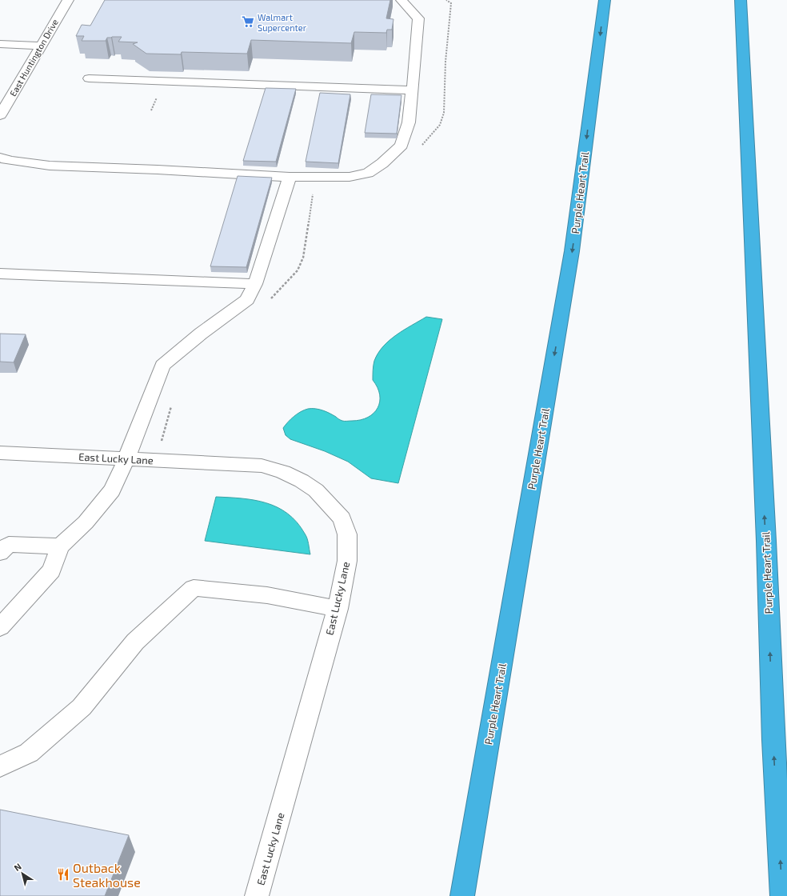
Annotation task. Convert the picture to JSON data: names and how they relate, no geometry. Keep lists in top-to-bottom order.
{
  "streets": {
    "highway": ["Purple Heart Trail"],
    "street": ["East Huntington Drive", "East Lucky Lane"]
  },
  "places": {
    "supermarket": ["Walmart Supercenter"],
    "restaurant": ["Outback Steakhouse"]
  },
  "north": "top left"
}
